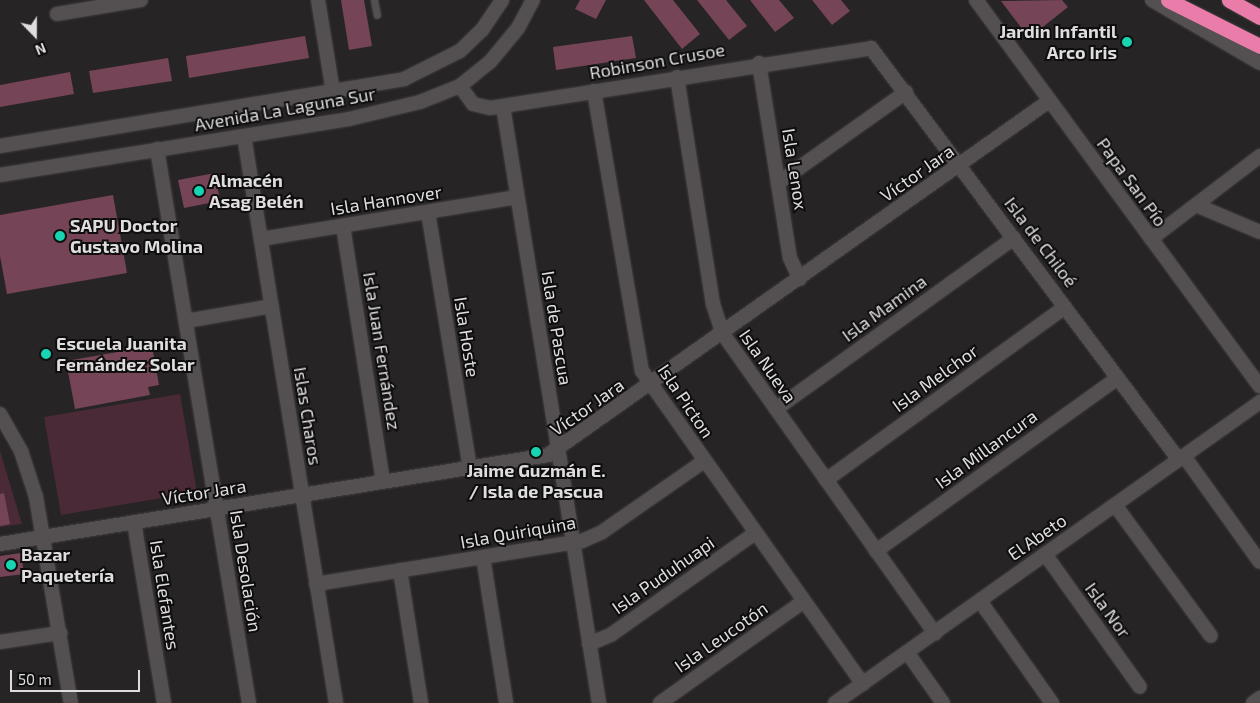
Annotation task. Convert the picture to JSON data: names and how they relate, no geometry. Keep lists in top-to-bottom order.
{
  "streets": {
    "street": [
      "Robinson Crusoe",
      "Avenida La Laguna Sur",
      "Isla Lenox",
      "Víctor Jara",
      "Papa San Pío",
      "Isla Hannover",
      "Isla de Chiloé",
      "Isla Mamina",
      "Isla de Pascua",
      "Isla Hoste",
      "Isla Juan Fernández",
      "Isla Nueva",
      "Isla Melchor",
      "Isla Picton",
      "Islas Charos",
      "Isla Millancura",
      "Isla Quiriquina",
      "El Abeto",
      "Isla Desolación",
      "Isla Puduhuapi",
      "Isla Elefantes",
      "Isla Nor",
      "Isla Leucotón"
    ]
  },
  "crossings": [
    ["Robinson Crusoe", "Avenida La Laguna Sur"],
    ["Robinson Crusoe", "Isla Lenox"],
    ["Robinson Crusoe", "Isla de Chiloé"],
    ["Robinson Crusoe", "Isla de Pascua"],
    ["Robinson Crusoe", "Isla Nueva"],
    ["Robinson Crusoe", "Isla Picton"],
    ["Avenida La Laguna Sur", "Islas Charos"],
    ["Avenida La Laguna Sur", "Isla Desolación"],
    ["Isla Lenox", "Víctor Jara"],
    ["Víctor Jara", "Papa San Pío"],
    ["Víctor Jara", "Isla de Chiloé"],
    ["Víctor Jara", "Isla de Pascua"],
    ["Víctor Jara", "Isla Hoste"],
    ["Víctor Jara", "Isla Juan Fernández"],
    ["Víctor Jara", "Isla Nueva"],
    ["Víctor Jara", "Isla Picton"],
    ["Víctor Jara", "Islas Charos"],
    ["Víctor Jara", "Isla Desolación"],
    ["Víctor Jara", "Isla Elefantes"],
    ["Isla Hannover", "Isla de Pascua"],
    ["Isla Hannover", "Isla Hoste"],
    ["Isla Hannover", "Isla Juan Fernández"],
    ["Isla Hannover", "Islas Charos"],
    ["Isla de Chiloé", "Isla Mamina"],
    ["Isla de Chiloé", "Isla Melchor"],
    ["Isla de Chiloé", "Isla Millancura"],
    ["Isla de Chiloé", "El Abeto"],
    ["Isla Mamina", "Isla Nueva"],
    ["Isla de Pascua", "Isla Quiriquina"],
    ["Isla de Pascua", "Isla Puduhuapi"],
    ["Isla Nueva", "Isla Melchor"],
    ["Isla Nueva", "Isla Millancura"],
    ["Isla Nueva", "El Abeto"],
    ["Isla Picton", "Isla Quiriquina"],
    ["Isla Picton", "El Abeto"],
    ["Isla Picton", "Isla Puduhuapi"],
    ["Isla Picton", "Isla Leucotón"],
    ["Islas Charos", "Isla Quiriquina"],
    ["El Abeto", "Isla Nor"]
  ],
  "places": [
    "Jardin Infantil Arco Iris",
    "Almacén Asag Belén",
    "SAPU Doctor Gustavo Molina",
    "Escuela Juanita Fernández Solar",
    "Jaime Guzmán E. / Isla de Pascua",
    "Bazar Paquetería"
  ],
  "scale_bar": "50 m",
  "north": "bottom"
}
